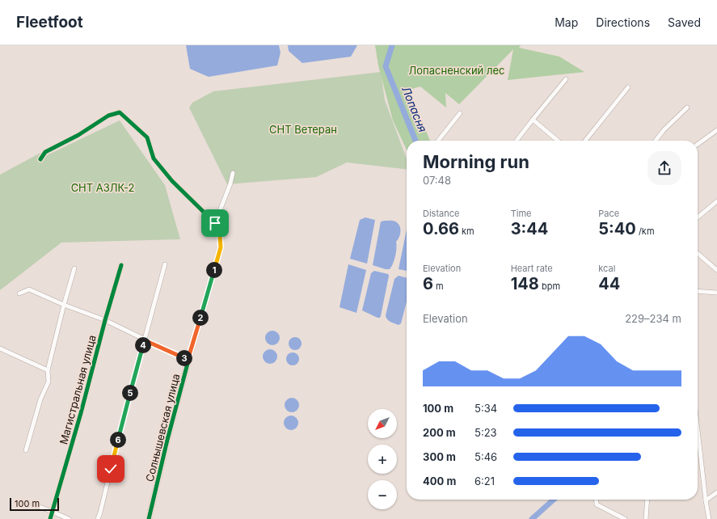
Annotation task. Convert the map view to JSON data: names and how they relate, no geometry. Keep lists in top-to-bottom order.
{
  "streets": {
    "street": ["Магистральная улица", "Солнышевская улица"]
  },
  "water": ["Лопасня"],
  "parks": ["Лопасненский лес", "СНТ Ветеран", "СНТ АЗЛК-2"],
  "scale_bar": "100 m",
  "north": "bottom left",
  "page": {
    "header": "Fleetfoot",
    "nav": ["Map", "Directions", "Saved"],
    "heading": ["Morning run", "07:48"],
    "stats": [
      ["Distance", "0.66 km"],
      ["Time", "3:44"],
      ["Pace", "5:40 /km"],
      ["Elevation", "6 m"],
      ["Heart rate", "148 bpm"],
      ["kcal", "44"]
    ],
    "pins": [
      "1",
      "2",
      "4",
      "3",
      "5",
      "6"
    ],
    "chart": ["Elevation", "229–234 m"],
    "list": [
      {
        "name": "100 m",
        "note": "5:34"
      },
      {
        "name": "200 m",
        "note": "5:23"
      },
      {
        "name": "300 m",
        "note": "5:46"
      },
      {
        "name": "400 m",
        "note": "6:21"
      }
    ],
    "map_buttons": ["+", "−"],
    "scale": "100 m"
  }
}
